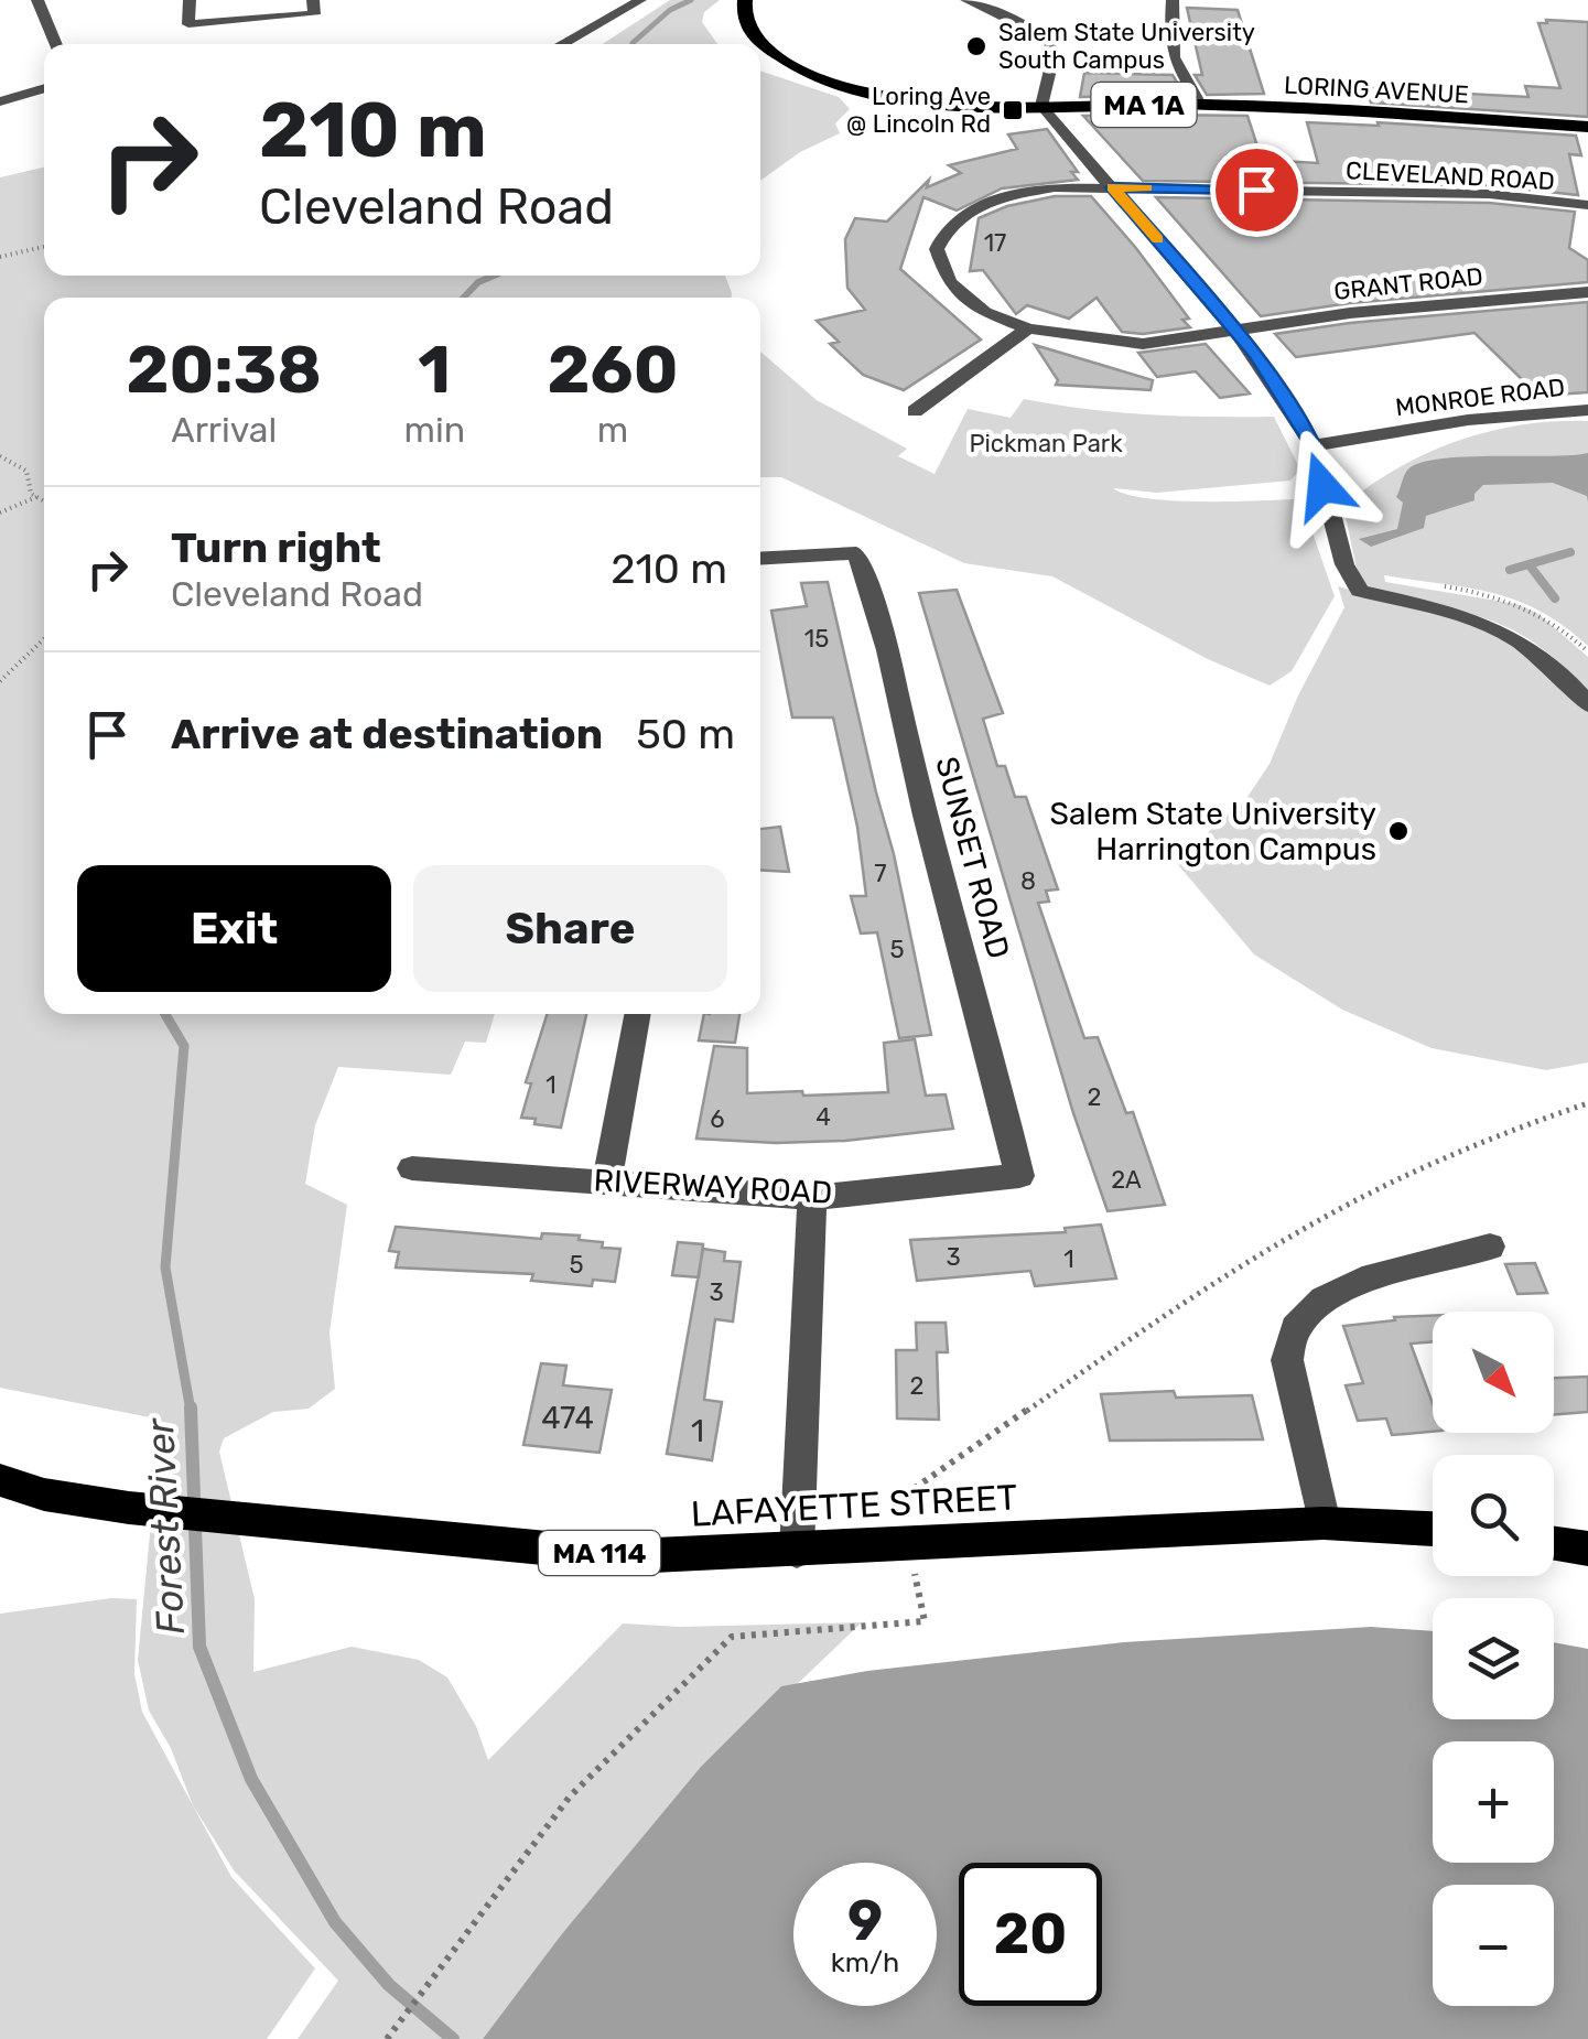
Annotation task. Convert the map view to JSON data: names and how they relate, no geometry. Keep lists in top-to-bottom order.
{
  "streets": {
    "highway": ["LORING AVENUE", "MA 1A"],
    "main road": ["LAFAYETTE STREET", "MA 114"],
    "street": [
      "CLEVELAND ROAD",
      "GRANT ROAD",
      "MONROE ROAD",
      "SUNSET ROAD",
      "RIVERWAY ROAD"
    ]
  },
  "crossings": [
    ["CLEVELAND ROAD", "GRANT ROAD"],
    ["SUNSET ROAD", "RIVERWAY ROAD"]
  ],
  "water": ["Forest River"],
  "parks": ["Pickman Park"],
  "places": {
    "other": ["Salem State University South Campus", "Salem State University Harrington Campus"],
    "transit": ["Loring Ave @ Lincoln Rd"]
  },
  "house_numbers": [
    "17",
    "15",
    "7",
    "8",
    "5",
    "1",
    "2",
    "4",
    "6",
    "2A",
    "3",
    "1",
    "5",
    "3",
    "2",
    "474",
    "1"
  ],
  "north": "bottom right",
  "page": {
    "turn": ["210 m", "Cleveland Road"],
    "eta": [
      "20:38",
      "Arrival",
      "1",
      "min",
      "260",
      "m"
    ],
    "list": [
      {
        "name": "Turn right",
        "note": "Cleveland Road",
        "value": "210 m"
      },
      {
        "name": "Arrive at destination",
        "value": "50 m"
      }
    ],
    "buttons": ["Exit", "Share"],
    "map_buttons": ["+", "−"],
    "speed": "9 km/h",
    "limit": "20"
  }
}
